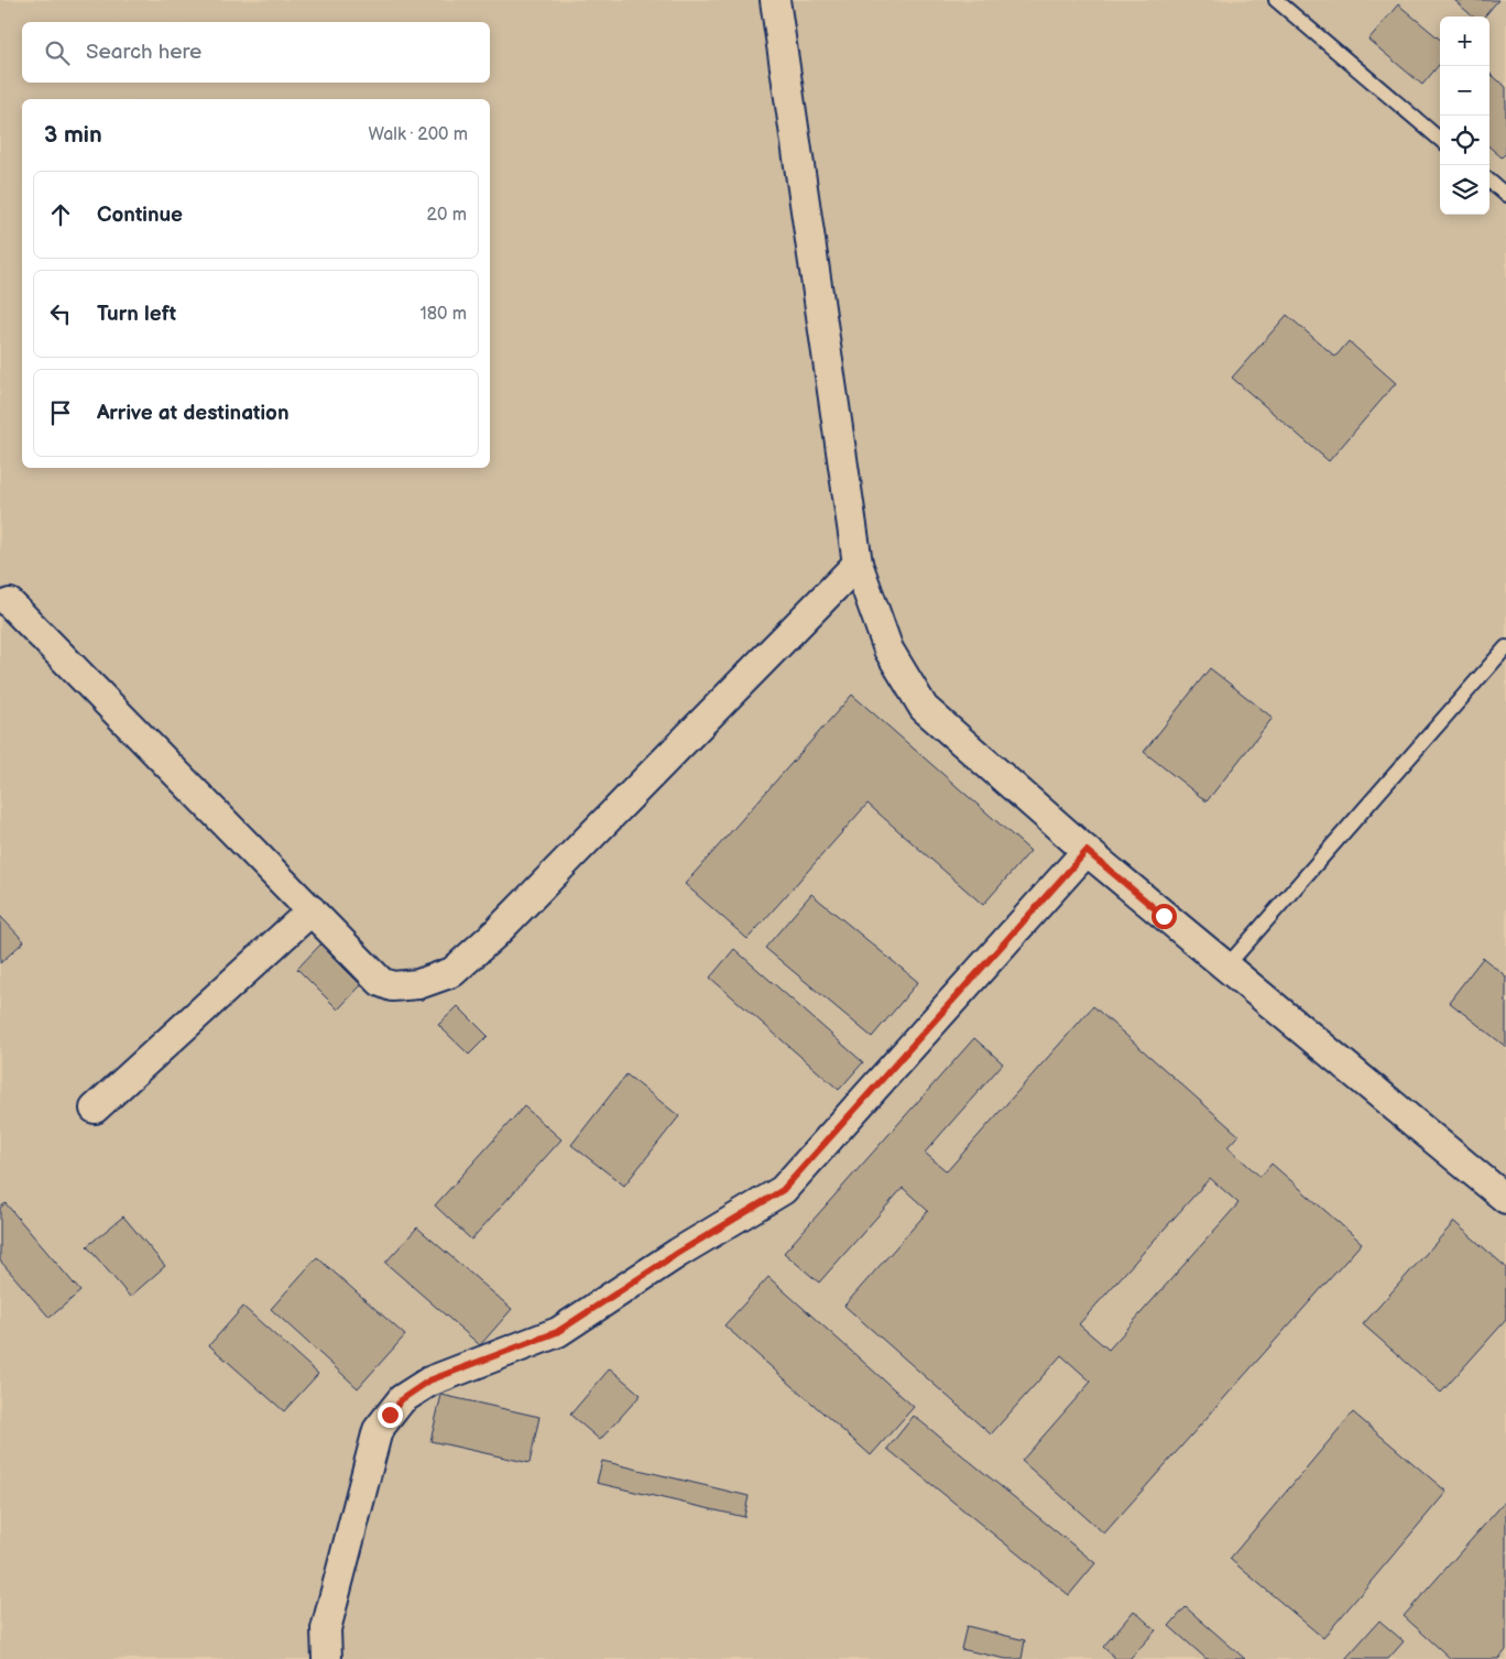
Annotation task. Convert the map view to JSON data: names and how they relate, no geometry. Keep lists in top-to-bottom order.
{
  "page": {
    "map_buttons": ["+", "−"],
    "search": "Search here",
    "heading": ["3 min", "Walk · 200 m"],
    "list": [
      ["Continue", "20 m"],
      ["Turn left", "180 m"],
      "Arrive at destination"
    ]
  }
}
